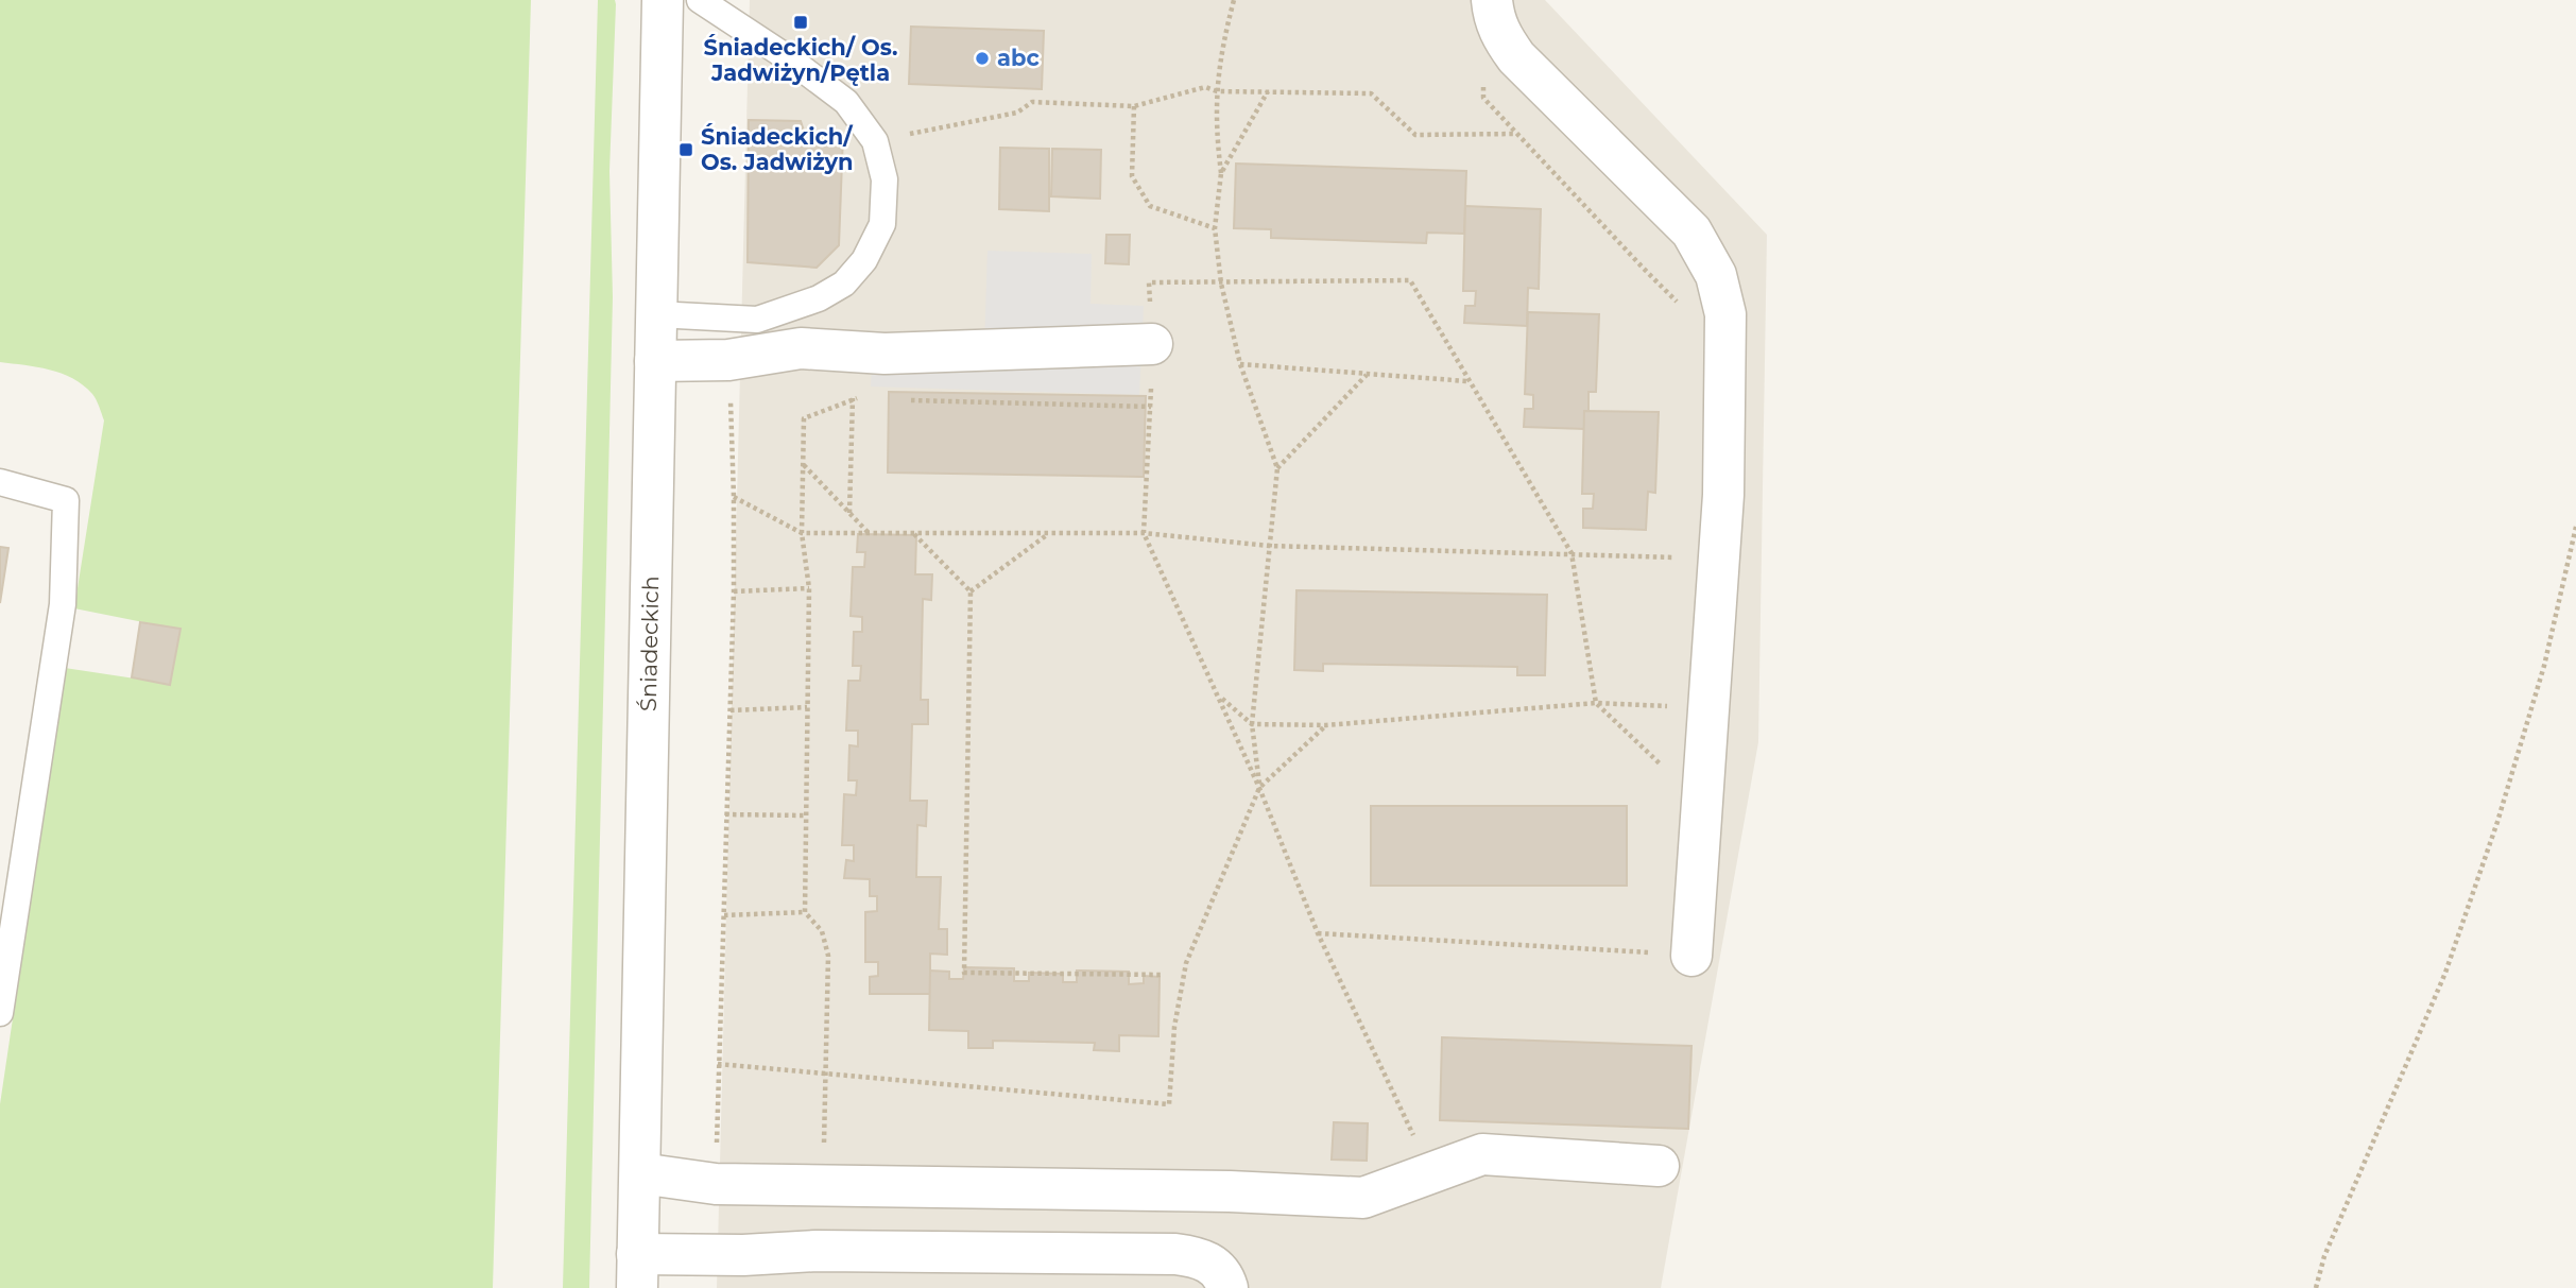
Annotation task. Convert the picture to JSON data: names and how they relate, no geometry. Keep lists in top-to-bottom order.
{
  "streets": {
    "street": ["Śniadeckich"]
  },
  "places": {
    "transit": ["Śniadeckich/ Os. Jadwiżyn/Pętla", "Śniadeckich/ Os. Jadwiżyn"],
    "other": ["abc"]
  }
}
